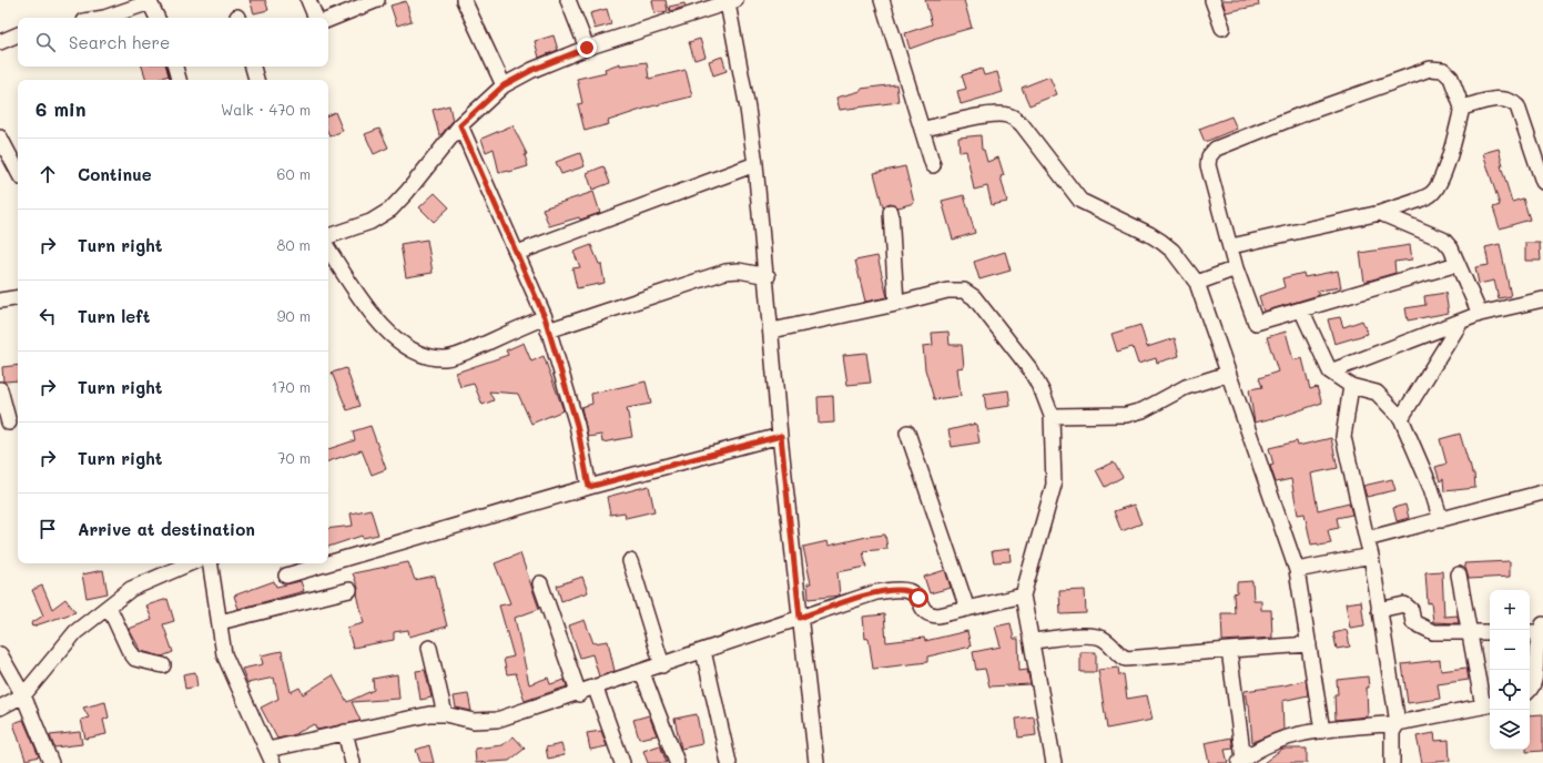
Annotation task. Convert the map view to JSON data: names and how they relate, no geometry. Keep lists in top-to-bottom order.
{
  "page": {
    "search": "Search here",
    "heading": ["6 min", "Walk · 470 m"],
    "list": [
      ["Continue", "60 m"],
      ["Turn right", "80 m"],
      ["Turn left", "90 m"],
      ["Turn right", "170 m"],
      ["Turn right", "70 m"],
      "Arrive at destination"
    ],
    "map_buttons": ["+", "−"]
  }
}
